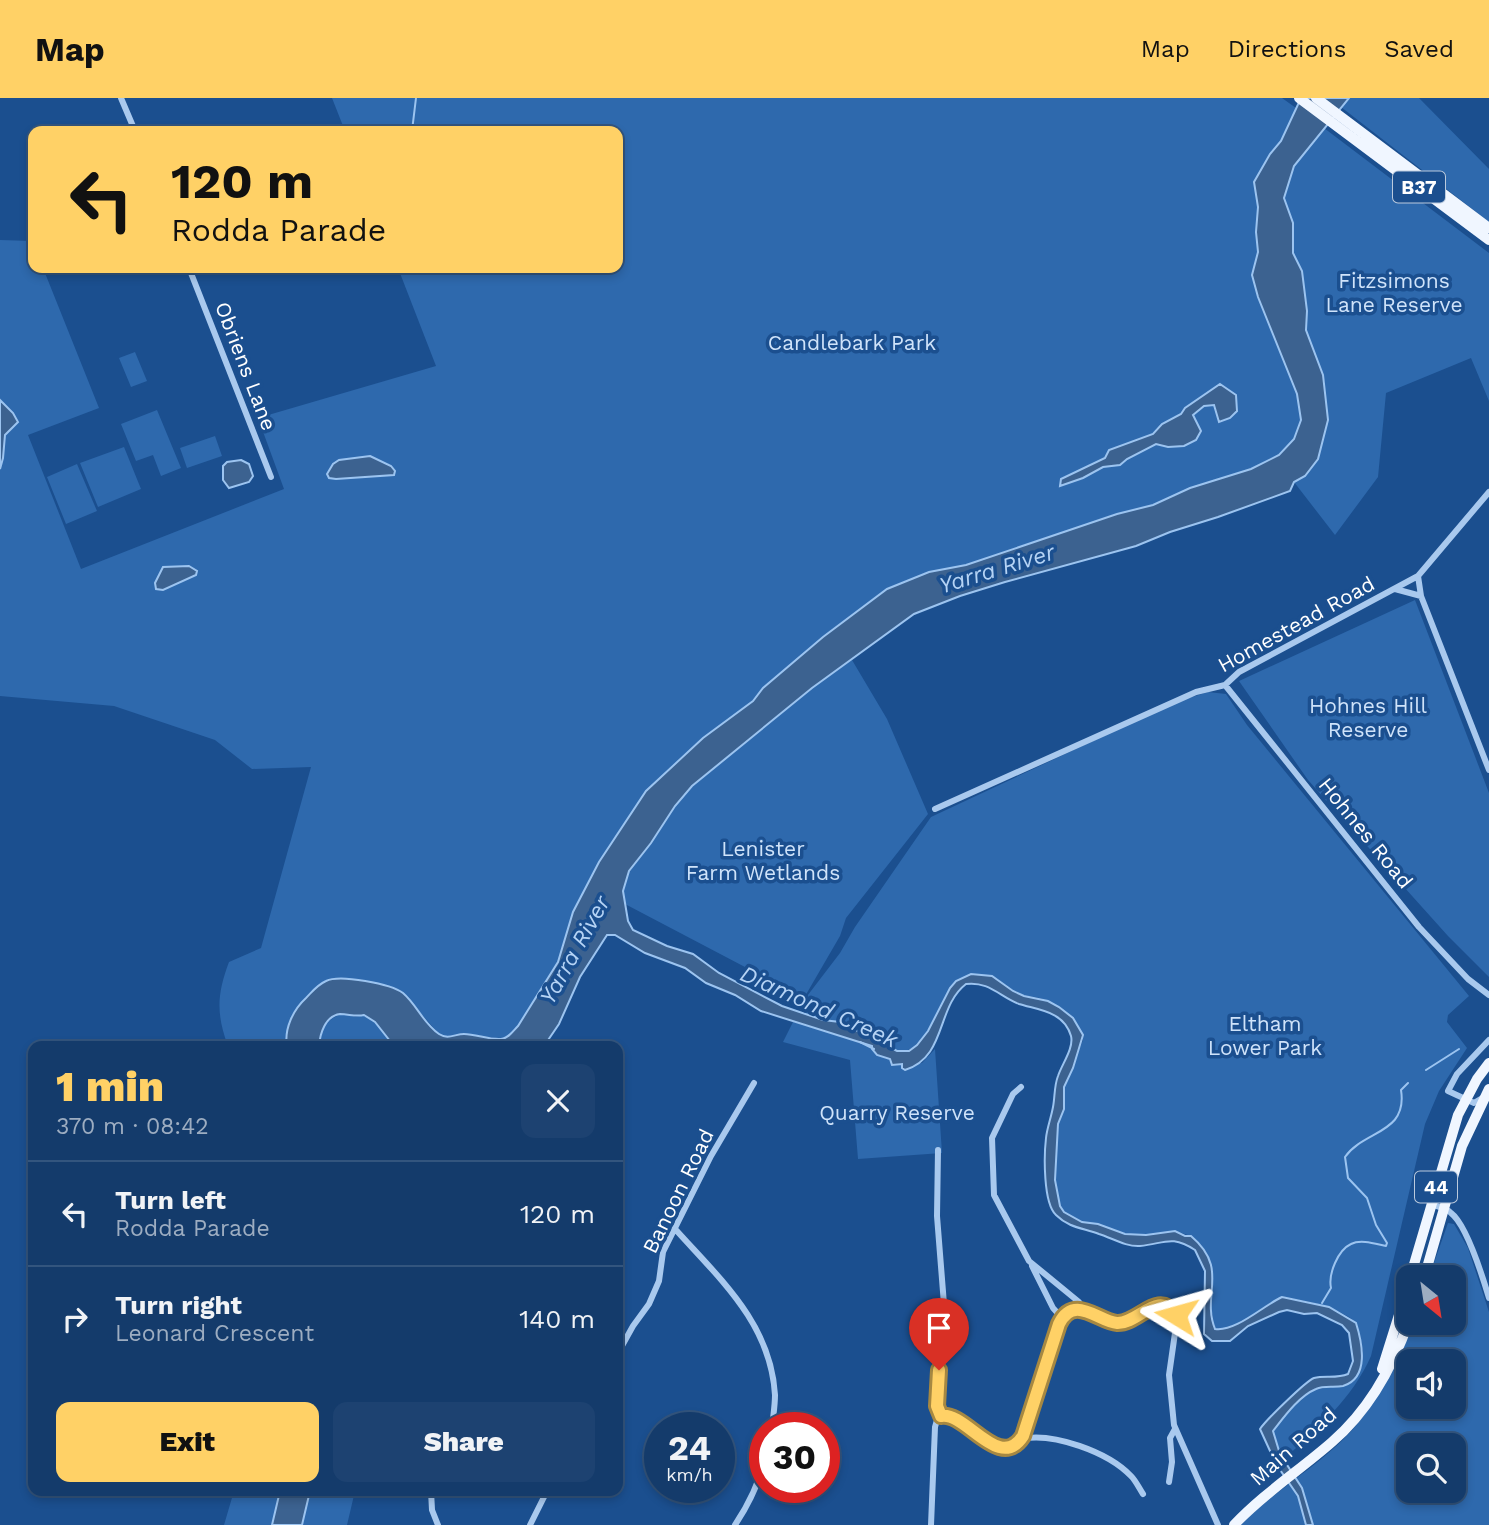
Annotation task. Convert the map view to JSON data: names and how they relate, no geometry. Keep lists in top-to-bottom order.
{
  "streets": {
    "main road": ["B37", "44", "Main Road"],
    "street": [
      "Obriens Lane",
      "Homestead Road",
      "Hohnes Road",
      "Banoon Road"
    ]
  },
  "crossings": [
    ["Homestead Road", "Hohnes Road"]
  ],
  "water": ["Yarra River", "Diamond Creek"],
  "parks": [
    "Fitzsimons Lane Reserve",
    "Candlebark Park",
    "Hohnes Hill Reserve",
    "Lenister Farm Wetlands",
    "Eltham Lower Park",
    "Quarry Reserve"
  ],
  "north": "bottom right",
  "page": {
    "header": "Map",
    "nav": ["Map", "Directions", "Saved"],
    "turn": ["120 m", "Rodda Parade"],
    "heading": ["1 min", "370 m · 08:42"],
    "list": [
      {
        "name": "Turn left",
        "note": "Rodda Parade",
        "value": "120 m"
      },
      {
        "name": "Turn right",
        "note": "Leonard Crescent",
        "value": "140 m"
      }
    ],
    "buttons": ["Exit", "Share"],
    "speed": "24 km/h",
    "limit": "30"
  }
}
